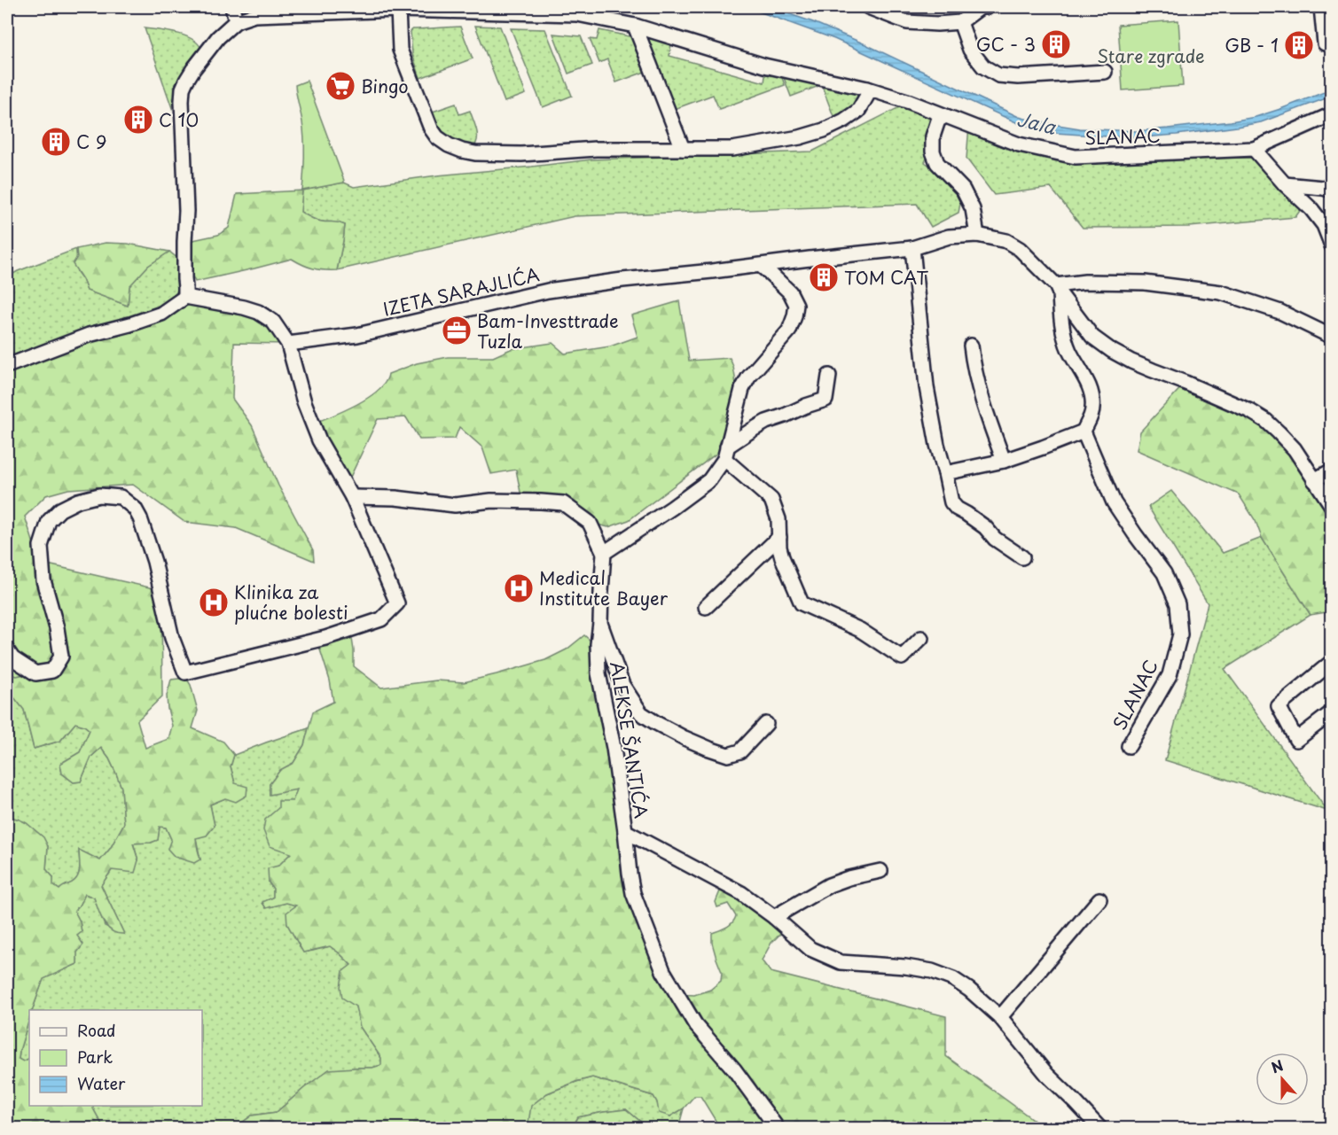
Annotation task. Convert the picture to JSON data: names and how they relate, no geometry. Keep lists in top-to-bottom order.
{
  "streets": {
    "street": ["SLANAC", "IZETA SARAJLIĆA", "ALEKSE ŠANTIĆA"]
  },
  "water": ["Jala"],
  "parks": ["Stare zgrade"],
  "places": {
    "building": [
      "GC - 3",
      "GB - 1",
      "C 10",
      "C 9",
      "TOM CAT"
    ],
    "supermarket": ["Bingo"],
    "office": ["Bam-Investtrade Tuzla"],
    "hospital": ["Medical Institute Bayer", "Klinika za plućne bolesti"]
  },
  "legend": ["Road", "Park", "Water"],
  "north": "top"
}
